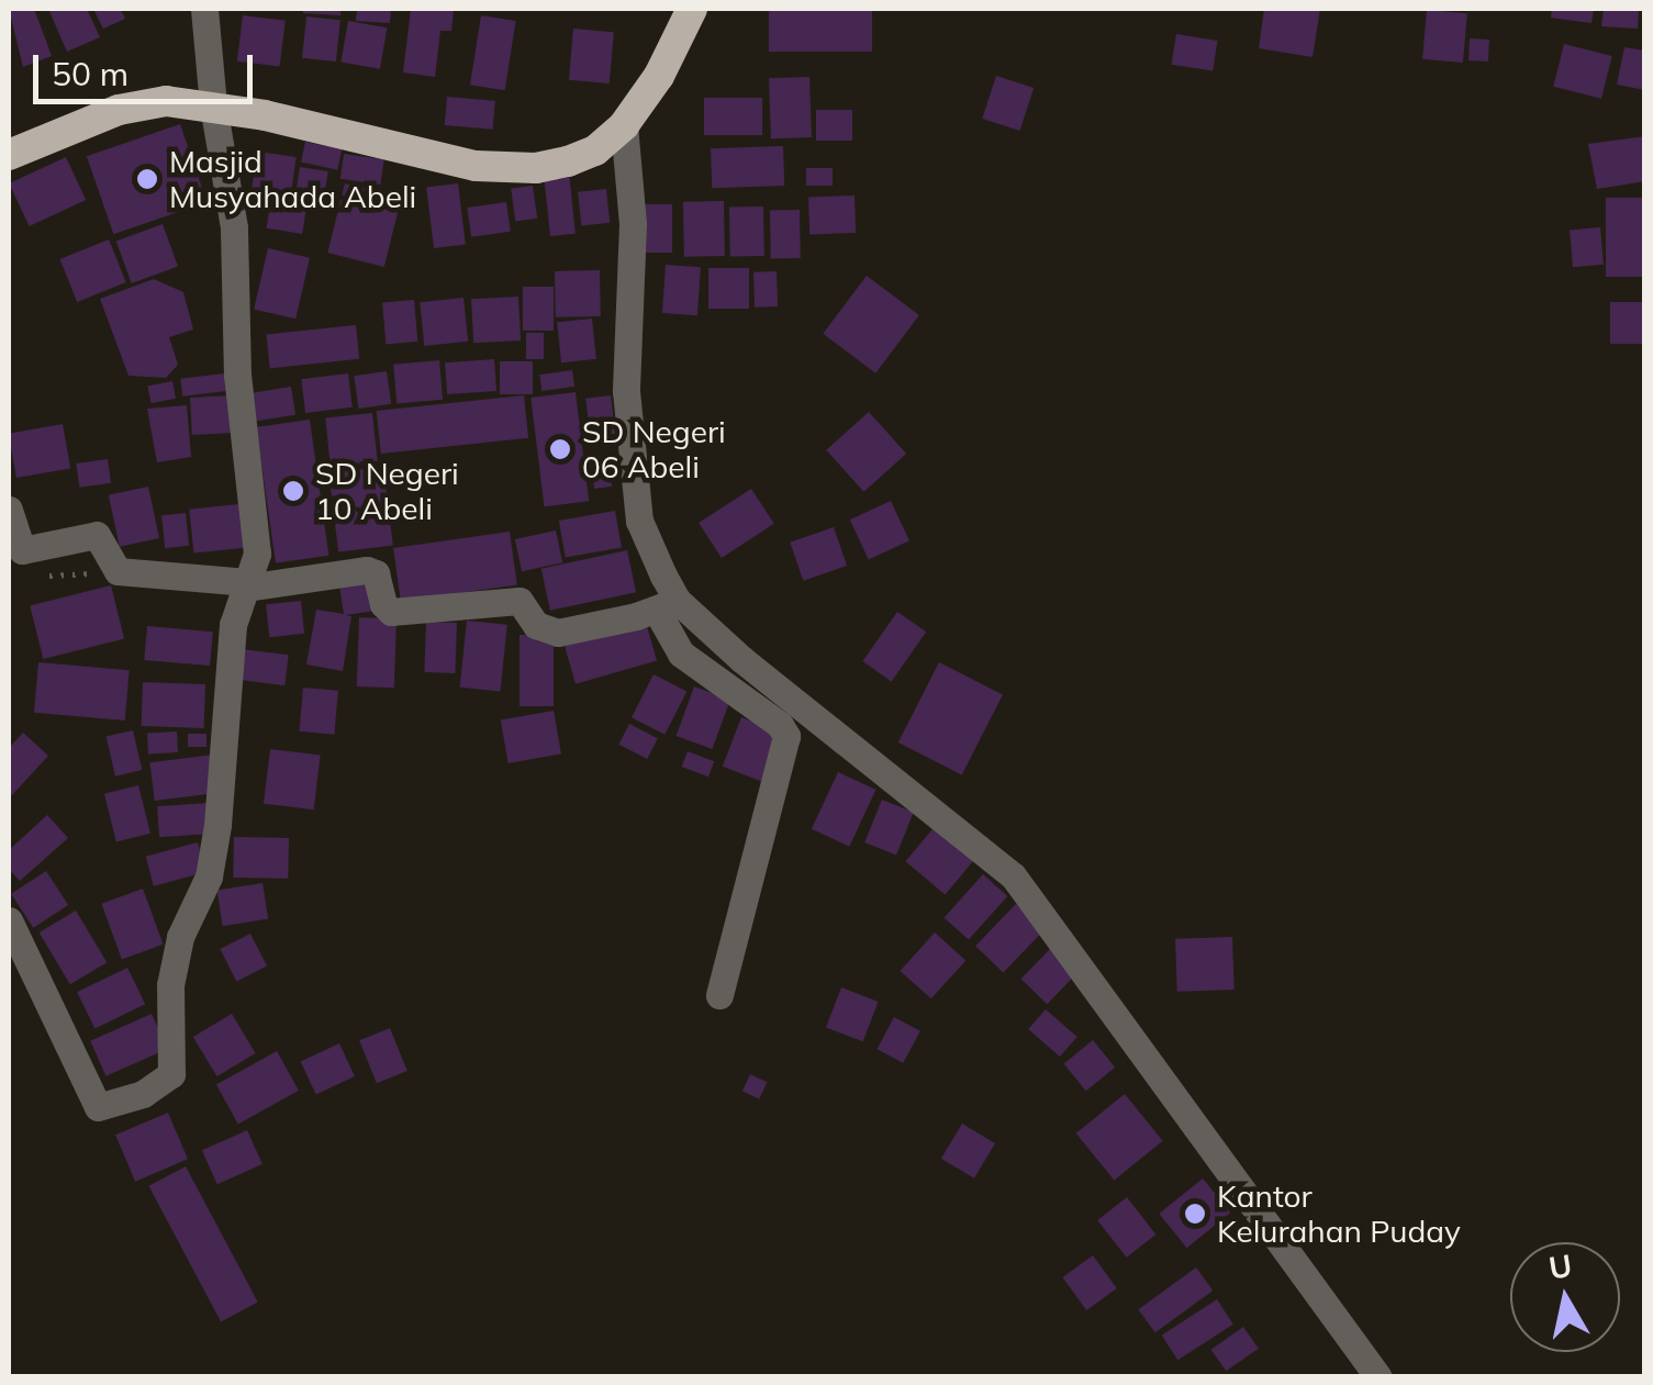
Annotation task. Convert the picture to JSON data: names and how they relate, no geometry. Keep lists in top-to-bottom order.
{
  "places": [
    "Masjid Musyahada Abeli",
    "SD Negeri 06 Abeli",
    "SD Negeri 10 Abeli",
    "Kantor Kelurahan Puday"
  ],
  "scale_bar": "50 m",
  "north": "top"
}
